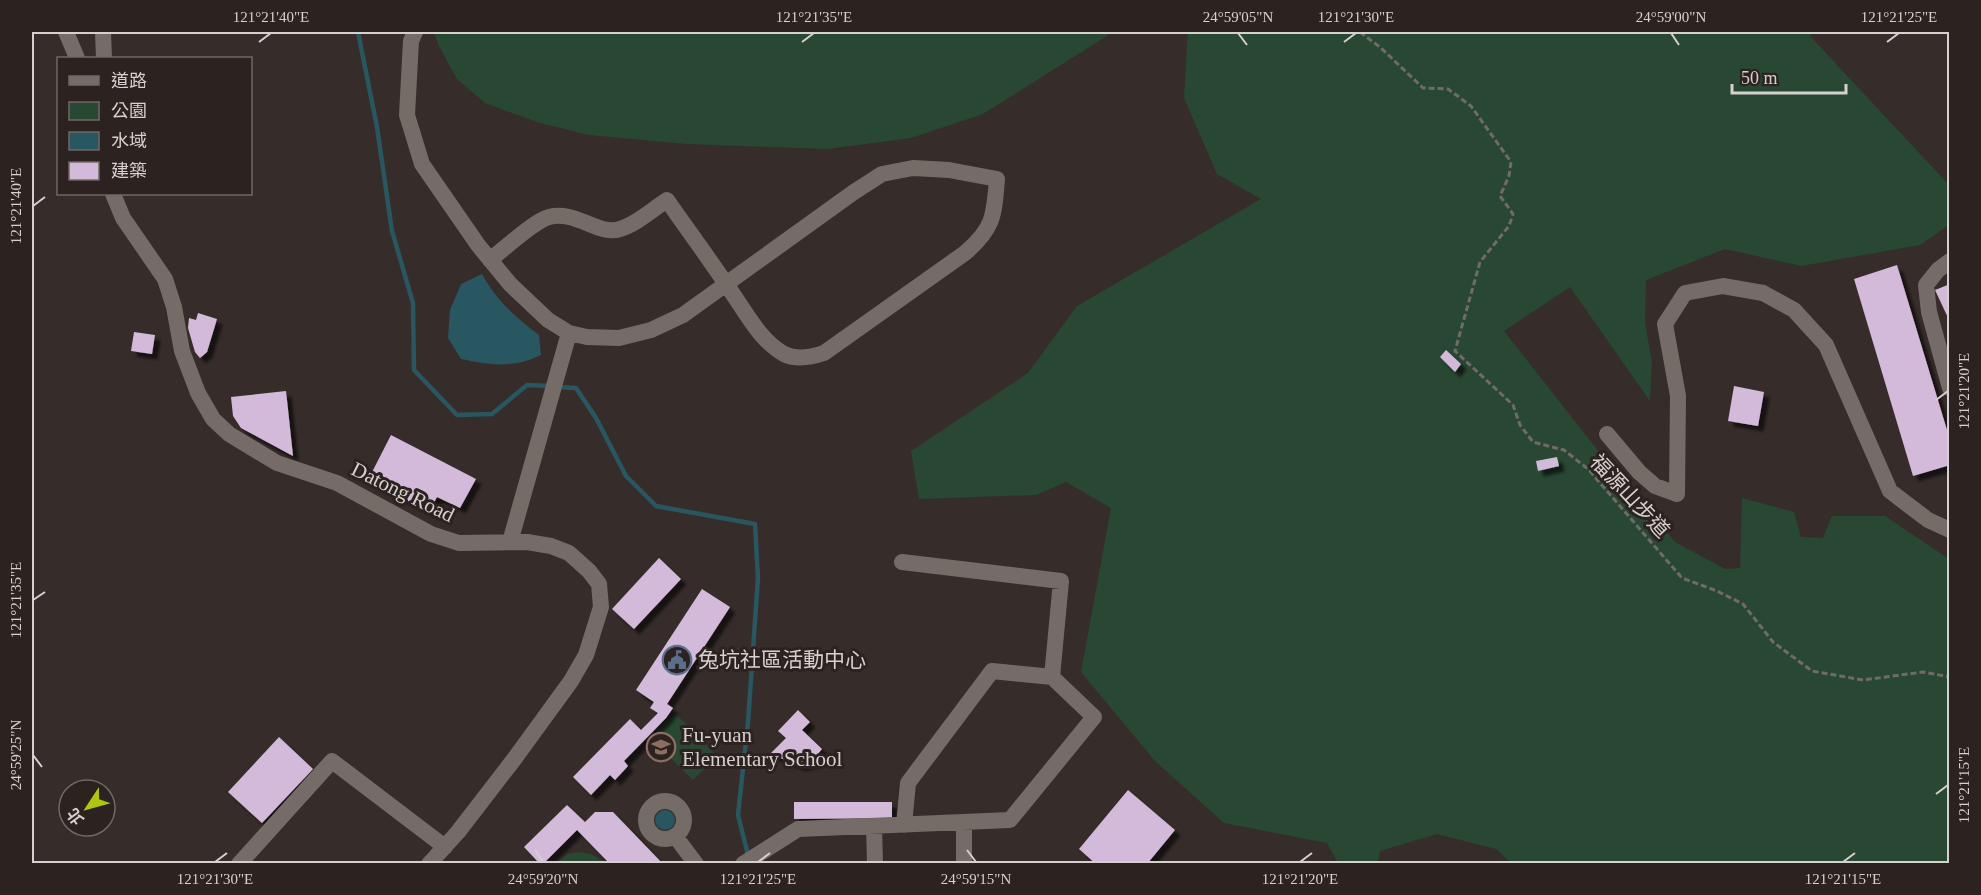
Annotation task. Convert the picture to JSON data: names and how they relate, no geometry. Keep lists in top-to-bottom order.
{
  "streets": {
    "street": ["Datong Road"],
    "path": ["福源山步道"]
  },
  "places": {
    "public building": ["兔坑社區活動中心"],
    "school or university": ["Fu-yuan Elementary School"]
  },
  "legend": [
    "道路",
    "公園",
    "水域",
    "建築"
  ],
  "scale_bar": "50 m",
  "north": "bottom left",
  "coordinates": [
    "121°21'40\"E",
    "121°21'35\"E",
    "24°59'05\"N",
    "121°21'30\"E",
    "24°59'00\"N",
    "121°21'25\"E",
    "121°21'20\"E",
    "24°59'25\"N",
    "121°21'15\"E",
    "24°59'20\"N",
    "24°59'15\"N"
  ]
}
